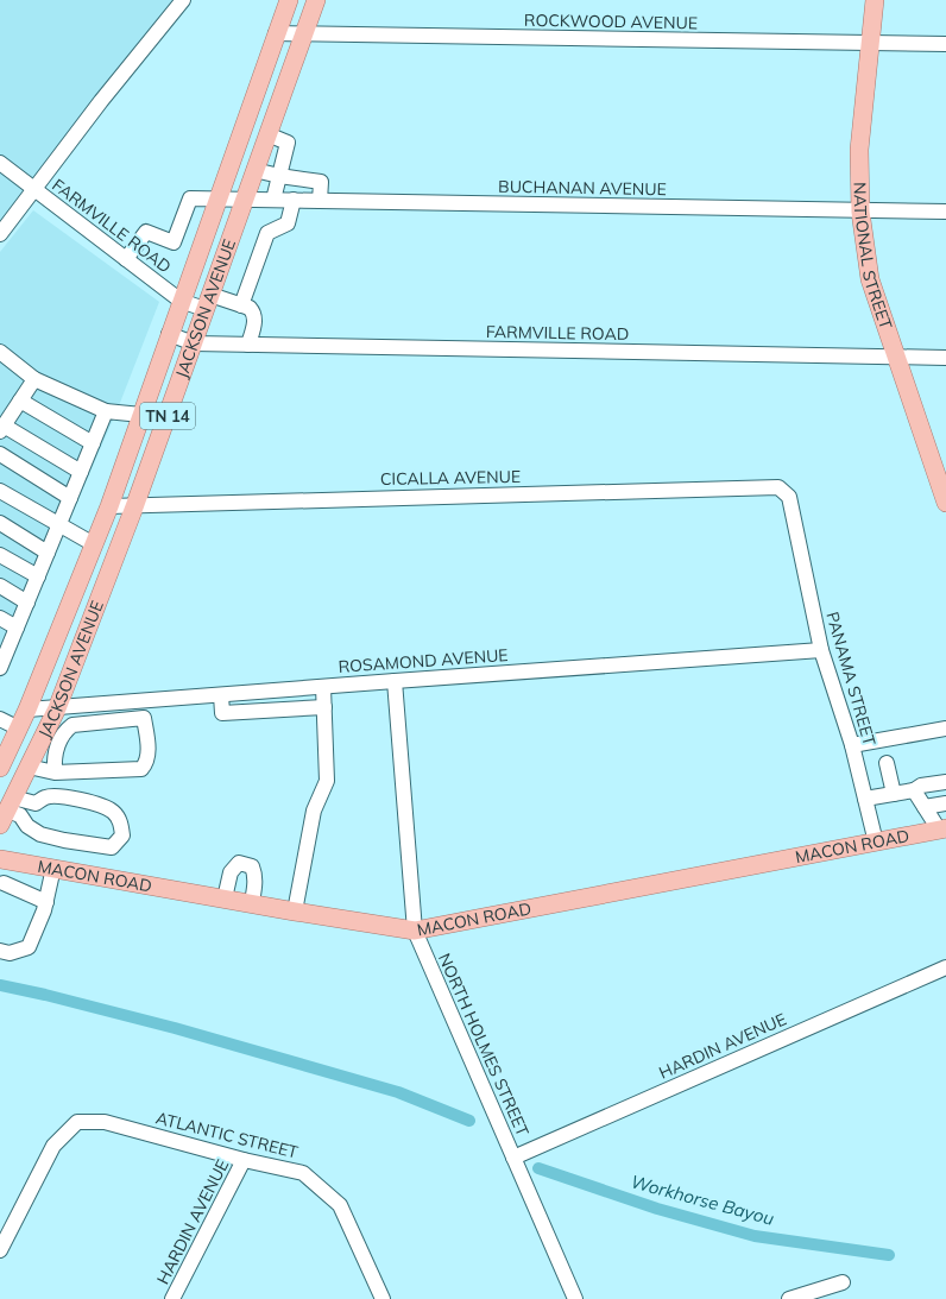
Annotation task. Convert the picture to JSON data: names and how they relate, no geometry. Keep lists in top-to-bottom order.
{
  "streets": {
    "main road": [
      "NATIONAL STREET",
      "JACKSON AVENUE",
      "TN 14",
      "MACON ROAD"
    ],
    "street": [
      "ROCKWOOD AVENUE",
      "BUCHANAN AVENUE",
      "FARMVILLE ROAD",
      "CICALLA AVENUE",
      "ROSAMOND AVENUE",
      "PANAMA STREET",
      "NORTH HOLMES STREET",
      "HARDIN AVENUE",
      "ATLANTIC STREET"
    ]
  },
  "crossings": [
    ["ROCKWOOD AVENUE", "NATIONAL STREET"],
    ["ROCKWOOD AVENUE", "JACKSON AVENUE"],
    ["BUCHANAN AVENUE", "FARMVILLE ROAD"],
    ["BUCHANAN AVENUE", "NATIONAL STREET"],
    ["BUCHANAN AVENUE", "JACKSON AVENUE"],
    ["FARMVILLE ROAD", "NATIONAL STREET"],
    ["FARMVILLE ROAD", "JACKSON AVENUE"],
    ["JACKSON AVENUE", "CICALLA AVENUE"],
    ["JACKSON AVENUE", "ROSAMOND AVENUE"],
    ["CICALLA AVENUE", "PANAMA STREET"],
    ["ROSAMOND AVENUE", "PANAMA STREET"],
    ["ROSAMOND AVENUE", "NORTH HOLMES STREET"],
    ["PANAMA STREET", "MACON ROAD"],
    ["MACON ROAD", "NORTH HOLMES STREET"],
    ["NORTH HOLMES STREET", "HARDIN AVENUE"],
    ["HARDIN AVENUE", "ATLANTIC STREET"]
  ],
  "water": ["Workhorse Bayou"]
}
